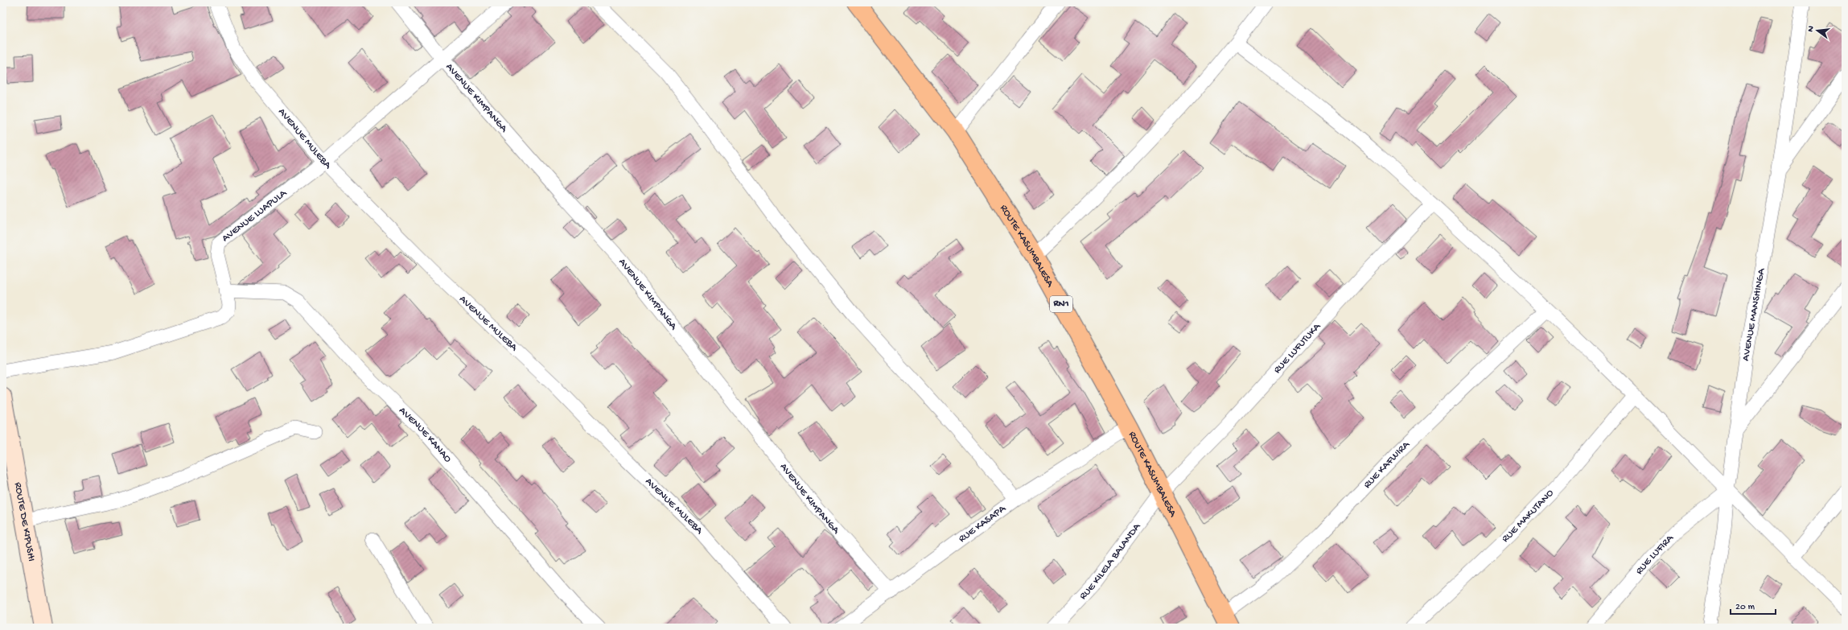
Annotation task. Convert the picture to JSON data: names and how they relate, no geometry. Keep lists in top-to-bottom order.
{
  "streets": {
    "highway": ["ROUTE KASUMBALESA", "RN1"],
    "main road": ["ROUTE DE KIPUSHI"],
    "street": [
      "AVENUE KIMPANGA",
      "AVENUE MULEBA",
      "AVENUE LUAPULA",
      "AVENUE MANSHINGA",
      "RUE LUFUTUKA",
      "AVENUE KANAO",
      "RUE KAFWIRA",
      "RUE MAKUTANO",
      "RUE KASAPA",
      "RUE LUFIRA",
      "RUE KILELA BALANDA"
    ]
  },
  "crossings": [
    ["AVENUE KIMPANGA", "AVENUE LUAPULA"],
    ["AVENUE KIMPANGA", "RUE KASAPA"],
    ["AVENUE MULEBA", "AVENUE LUAPULA"],
    ["AVENUE LUAPULA", "AVENUE KANAO"],
    ["ROUTE KASUMBALESA", "RUE LUFUTUKA"],
    ["ROUTE KASUMBALESA", "RUE KAFWIRA"],
    ["ROUTE KASUMBALESA", "RUE KASAPA"],
    ["ROUTE KASUMBALESA", "RUE KILELA BALANDA"],
    ["AVENUE MANSHINGA", "RUE LUFIRA"],
    ["RUE LUFUTUKA", "RUE KILELA BALANDA"]
  ],
  "scale_bar": "20 m",
  "north": "left"
}
